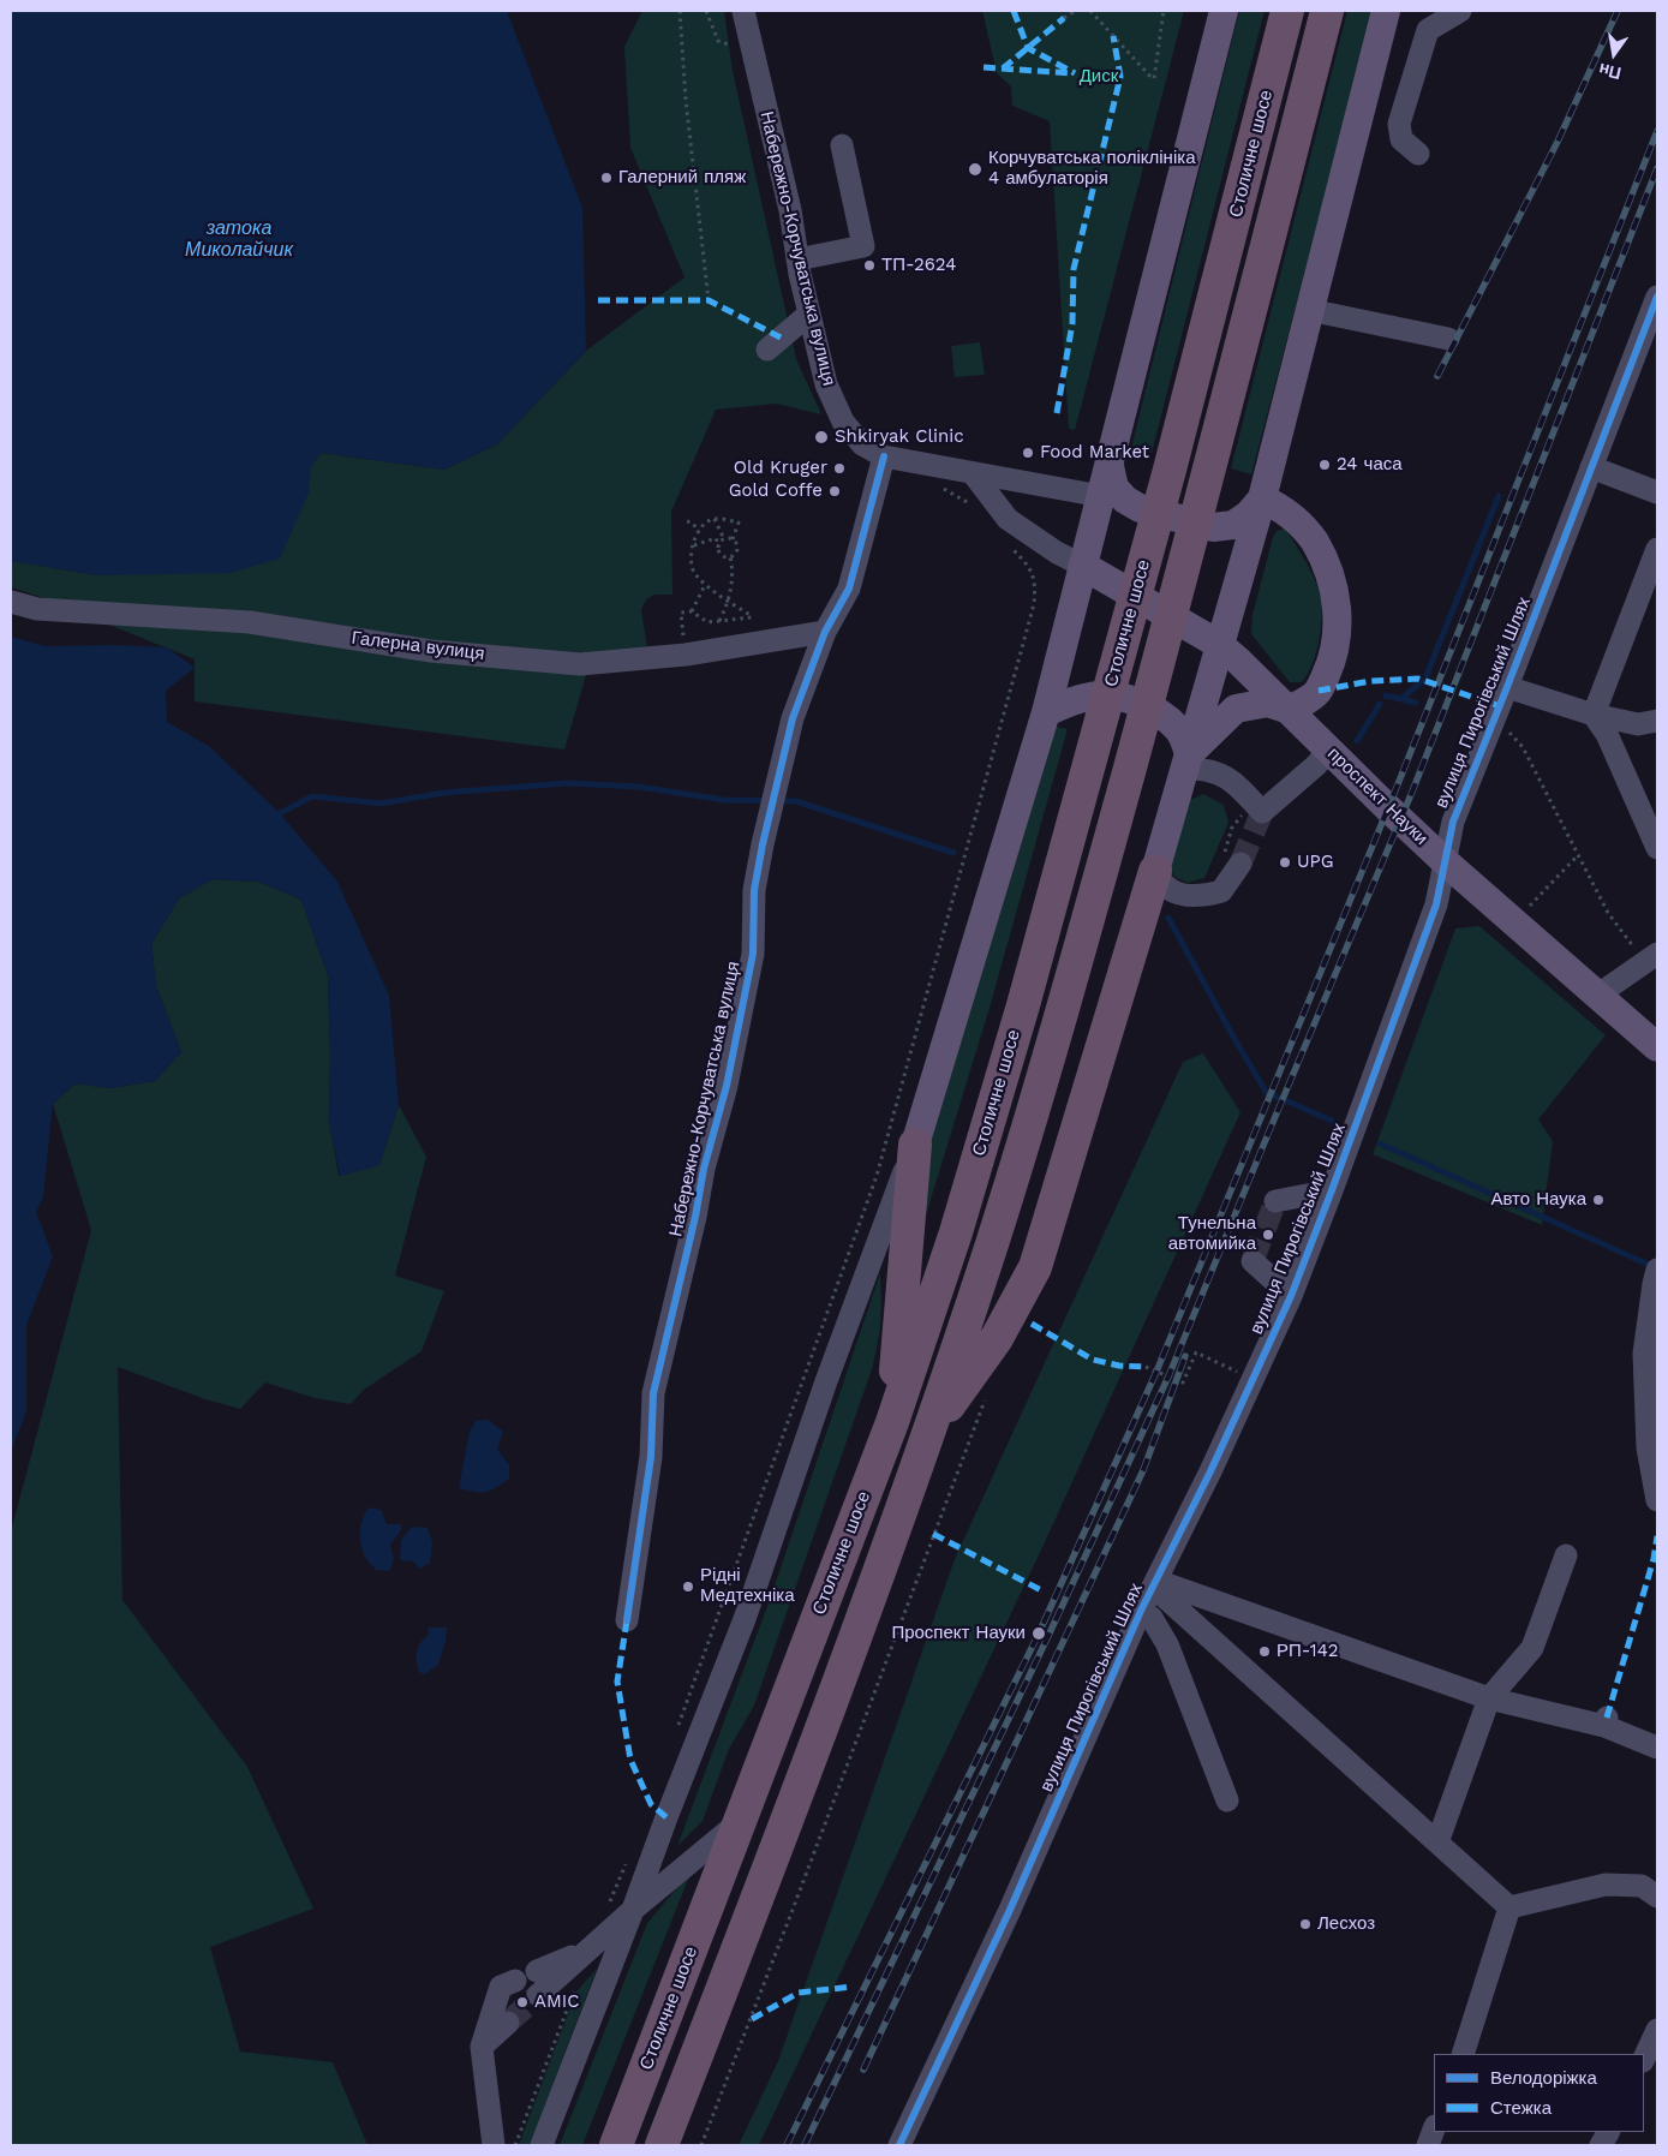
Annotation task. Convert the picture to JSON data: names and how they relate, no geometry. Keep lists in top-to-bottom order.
{
  "streets": {
    "highway": ["Столичне шосе"],
    "main road": ["проспект Науки"],
    "street": ["Набережно-Корчуватська вулиця", "Галерна вулиця", "вулиця Пирогівський Шлях"]
  },
  "crossings": [
    ["Набережно-Корчуватська вулиця", "Галерна вулиця"],
    ["вулиця Пирогівський Шлях", "проспект Науки"]
  ],
  "water": ["затока Миколайчик"],
  "parks": ["Диск"],
  "places": [
    "Корчуватська поліклініка 4 амбулаторія",
    "Галерний пляж",
    "ТП-2624",
    "Shkiryak Clinic",
    "Food Market",
    "24 часа",
    "Old Kruger",
    "Gold Coffe",
    "UPG",
    "Авто Наука",
    "Тунельна автомийка",
    "Рідні Медтехніка",
    "Проспект Науки",
    "РП-142",
    "Лесхоз",
    "AMIC"
  ],
  "legend": ["Велодоріжка", "Стежка"],
  "north": "bottom"
}
